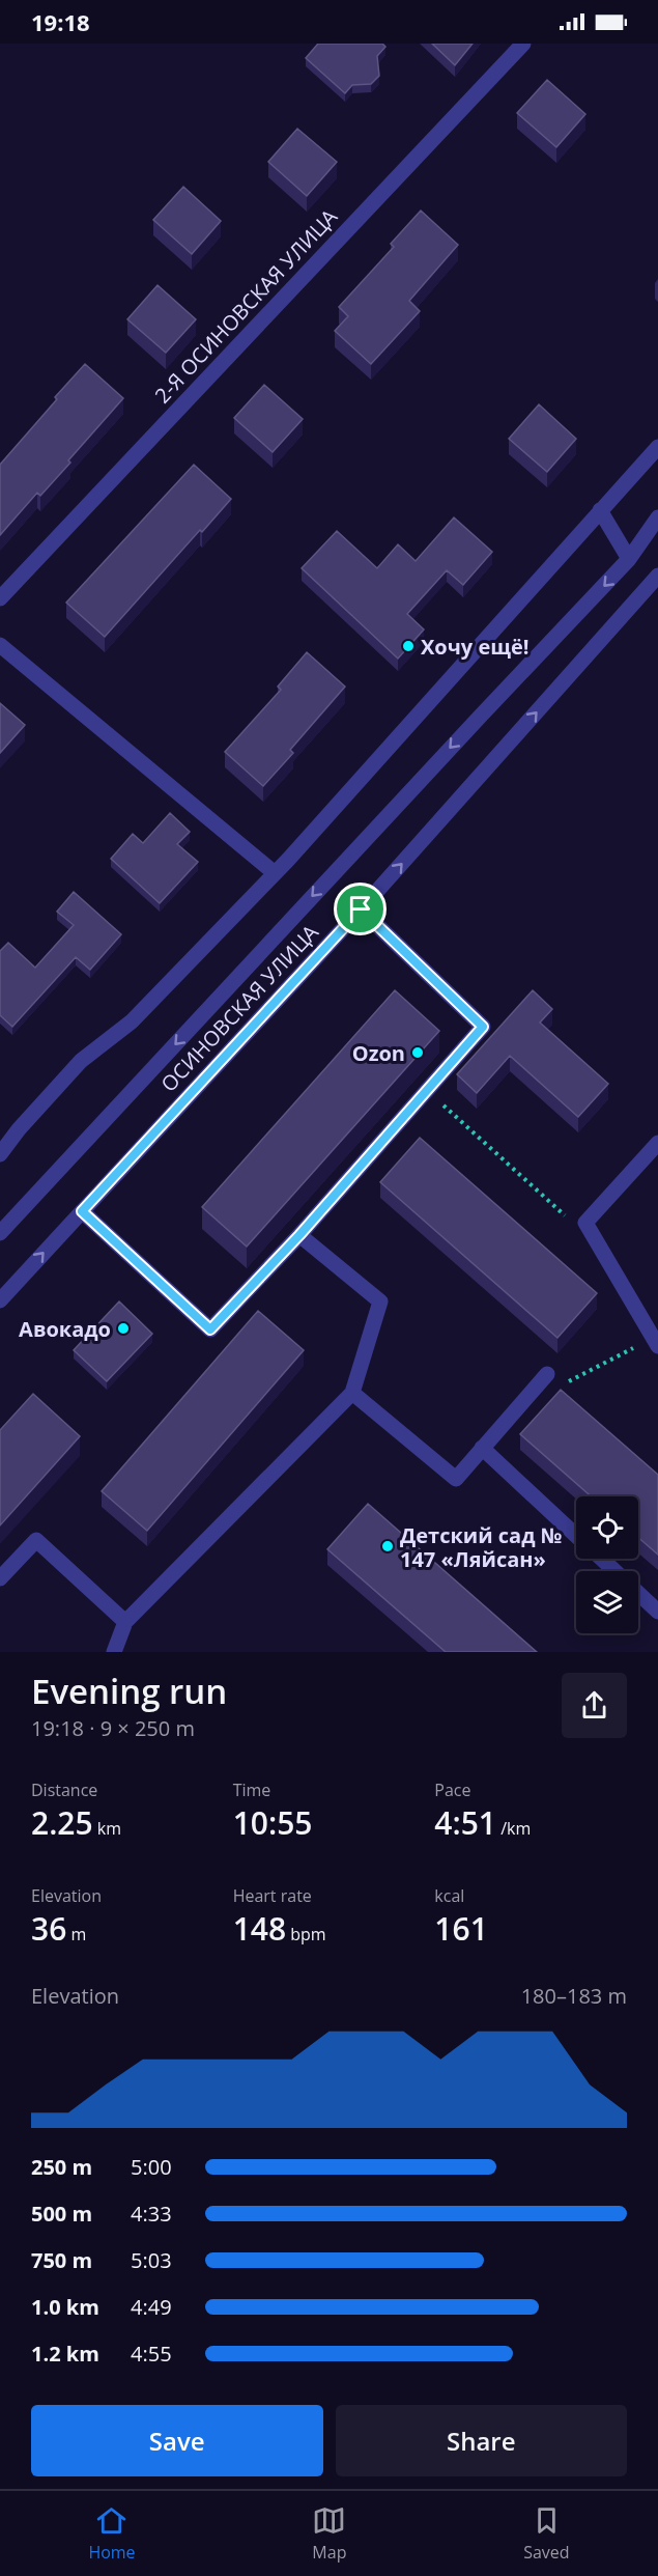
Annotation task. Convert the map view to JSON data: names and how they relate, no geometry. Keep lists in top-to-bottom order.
{
  "streets": {
    "street": ["2-Я ОСИНОВСКАЯ УЛИЦА", "ОСИНОВСКАЯ УЛИЦА"]
  },
  "places": [
    "Хочу ещё!",
    "Ozon",
    "Авокадо",
    "Детский сад № 147 «Ляйсан»"
  ],
  "page": {
    "status": "19:18",
    "heading": ["Evening run", "19:18 · 9 × 250 m"],
    "stats": [
      ["Distance", "2.25 km"],
      ["Time", "10:55"],
      ["Pace", "4:51 /km"],
      ["Elevation", "36 m"],
      ["Heart rate", "148 bpm"],
      ["kcal", "161"]
    ],
    "chart": ["Elevation", "180–183 m"],
    "list": [
      {
        "name": "250 m",
        "note": "5:00"
      },
      {
        "name": "500 m",
        "note": "4:33"
      },
      {
        "name": "750 m",
        "note": "5:03"
      },
      {
        "name": "1.0 km",
        "note": "4:49"
      },
      {
        "name": "1.2 km",
        "note": "4:55"
      }
    ],
    "buttons": ["Save", "Share"],
    "tabs": ["Home", "Map", "Saved"]
  }
}
